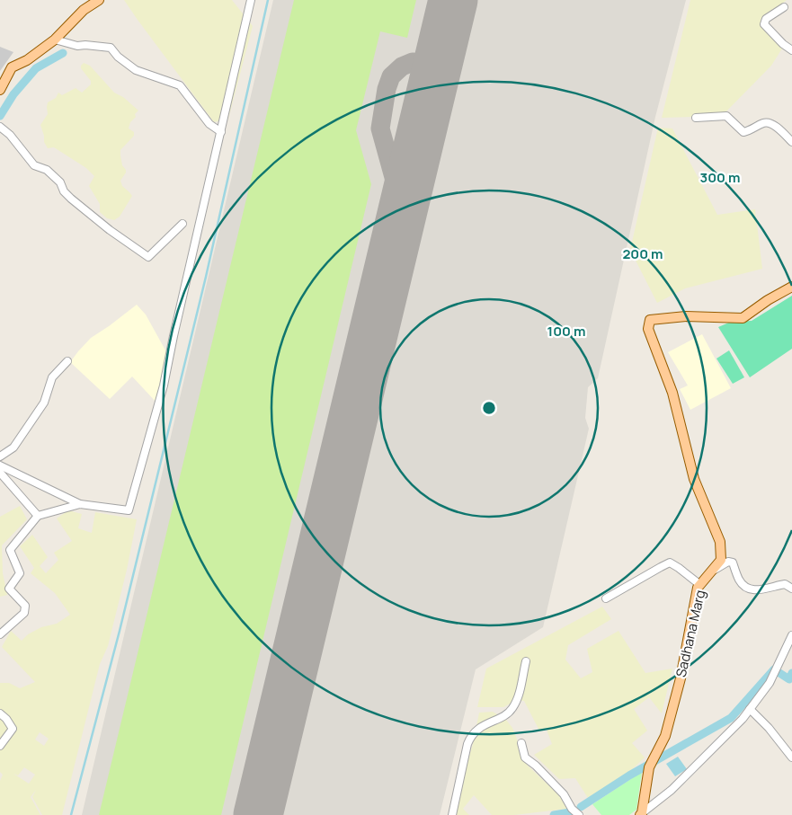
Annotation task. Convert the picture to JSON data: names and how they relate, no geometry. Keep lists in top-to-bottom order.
{
  "streets": {
    "main road": ["Sadhana Marg"]
  },
  "rings": ["300 m", "200 m", "100 m"]
}
